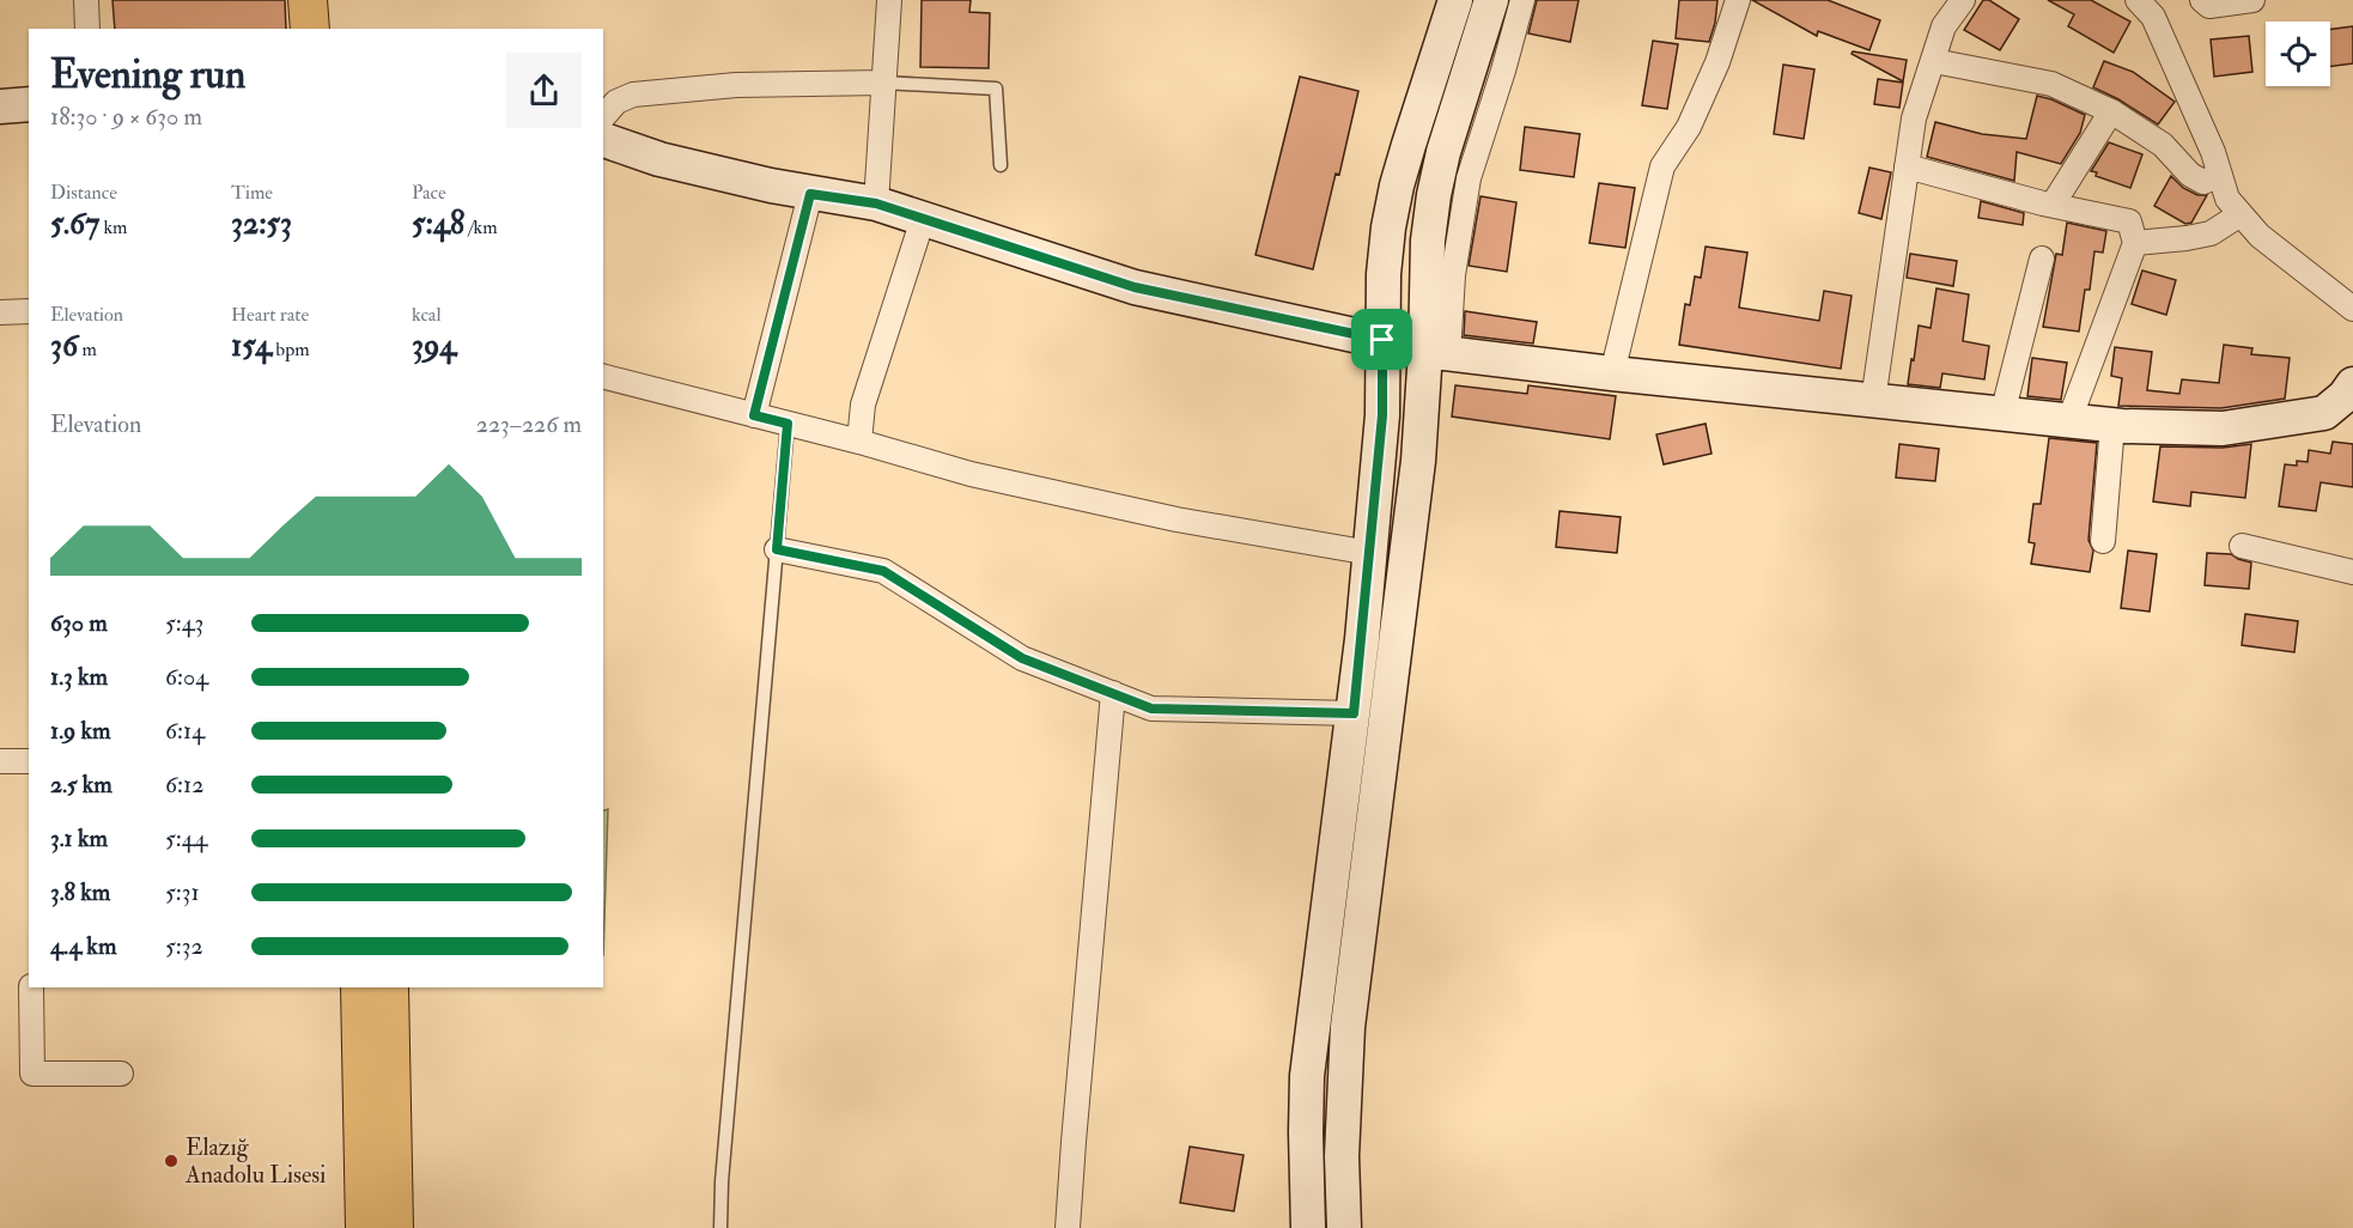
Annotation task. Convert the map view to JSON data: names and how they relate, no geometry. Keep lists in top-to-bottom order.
{
  "places": ["Elazığ Anadolu Lisesi"],
  "page": {
    "heading": ["Evening run", "18:30 · 9 × 630 m"],
    "stats": [
      ["Distance", "5.67 km"],
      ["Time", "32:53"],
      ["Pace", "5:48 /km"],
      ["Elevation", "36 m"],
      ["Heart rate", "154 bpm"],
      ["kcal", "394"]
    ],
    "chart": ["Elevation", "223–226 m"],
    "list": [
      {
        "name": "630 m",
        "note": "5:43"
      },
      {
        "name": "1.3 km",
        "note": "6:04"
      },
      {
        "name": "1.9 km",
        "note": "6:14"
      },
      {
        "name": "2.5 km",
        "note": "6:12"
      },
      {
        "name": "3.1 km",
        "note": "5:44"
      },
      {
        "name": "3.8 km",
        "note": "5:31"
      },
      {
        "name": "4.4 km",
        "note": "5:32"
      }
    ]
  }
}
